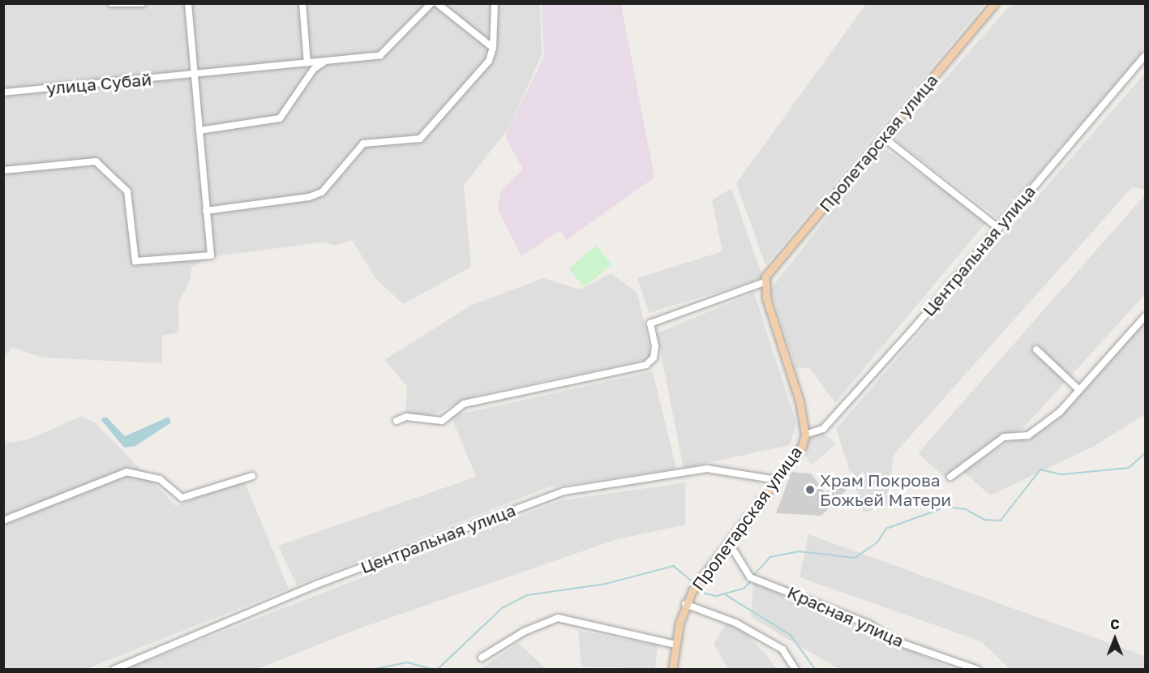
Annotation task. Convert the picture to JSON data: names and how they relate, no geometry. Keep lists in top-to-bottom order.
{
  "streets": {
    "main road": ["Пролетарская улица"],
    "street": ["улица Субай", "Центральная улица", "Красная улица"]
  },
  "crossings": [
    ["Пролетарская улица", "Центральная улица"],
    ["Пролетарская улица", "Красная улица"]
  ],
  "places": ["Храм Покрова Божьей Матери"],
  "north": "top"
}
